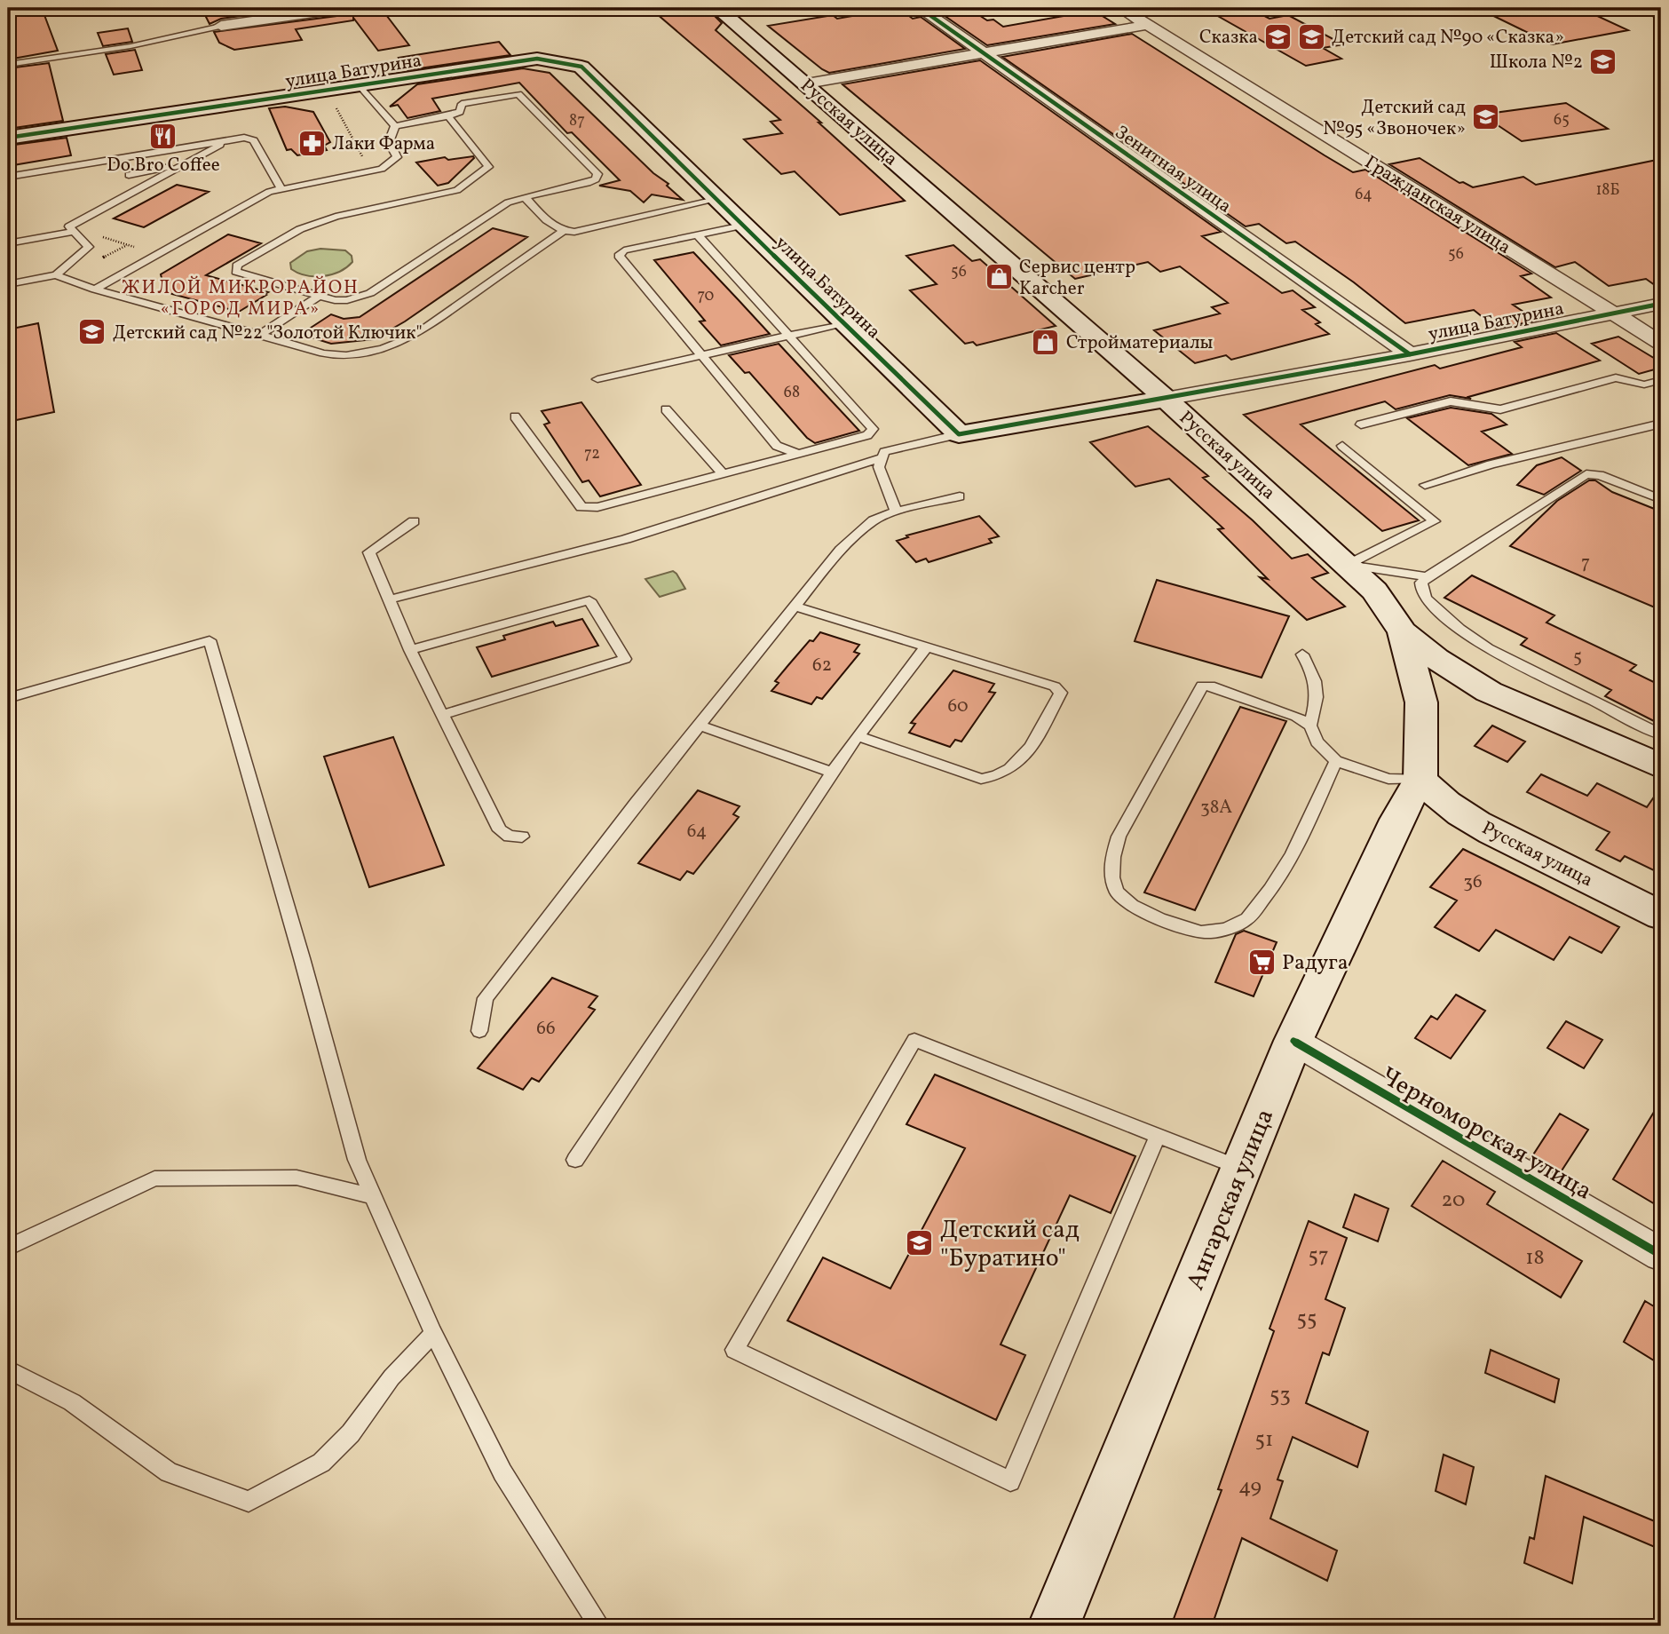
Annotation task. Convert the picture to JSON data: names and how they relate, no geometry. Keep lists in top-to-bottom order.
{
  "streets": {
    "main road": ["улица Батурина", "Русская улица", "Ангарская улица"],
    "street": ["Зенитная улица", "Гражданская улица", "Черноморская улица"]
  },
  "crossings": [
    ["улица Батурина", "Русская улица"],
    ["улица Батурина", "Зенитная улица"],
    ["улица Батурина", "Гражданская улица"],
    ["Русская улица", "Ангарская улица"],
    ["Черноморская улица", "Ангарская улица"]
  ],
  "districts": ["ЖИЛОЙ МИКРОРАЙОН «ГОРОД МИРА»"],
  "places": {
    "school or university": [
      "Сказка",
      "Детский сад №90 «Сказка»",
      "Школа №2",
      "Детский сад №95 «Звоночек»",
      "Детский сад №22 \"Золотой Ключик\"",
      "Детский сад \"Буратино\""
    ],
    "restaurant": ["Do.Bro Coffee"],
    "pharmacy": ["Лаки Фарма"],
    "shop": ["Сервис центр Karcher", "Стройматериалы"],
    "supermarket": ["Радуга"]
  },
  "house_numbers": [
    "65",
    "87",
    "18Б",
    "64",
    "56",
    "56",
    "70",
    "68",
    "72",
    "7",
    "5",
    "62",
    "60",
    "38А",
    "64",
    "36",
    "66",
    "20",
    "57",
    "18",
    "55",
    "53",
    "51",
    "49"
  ]
}
